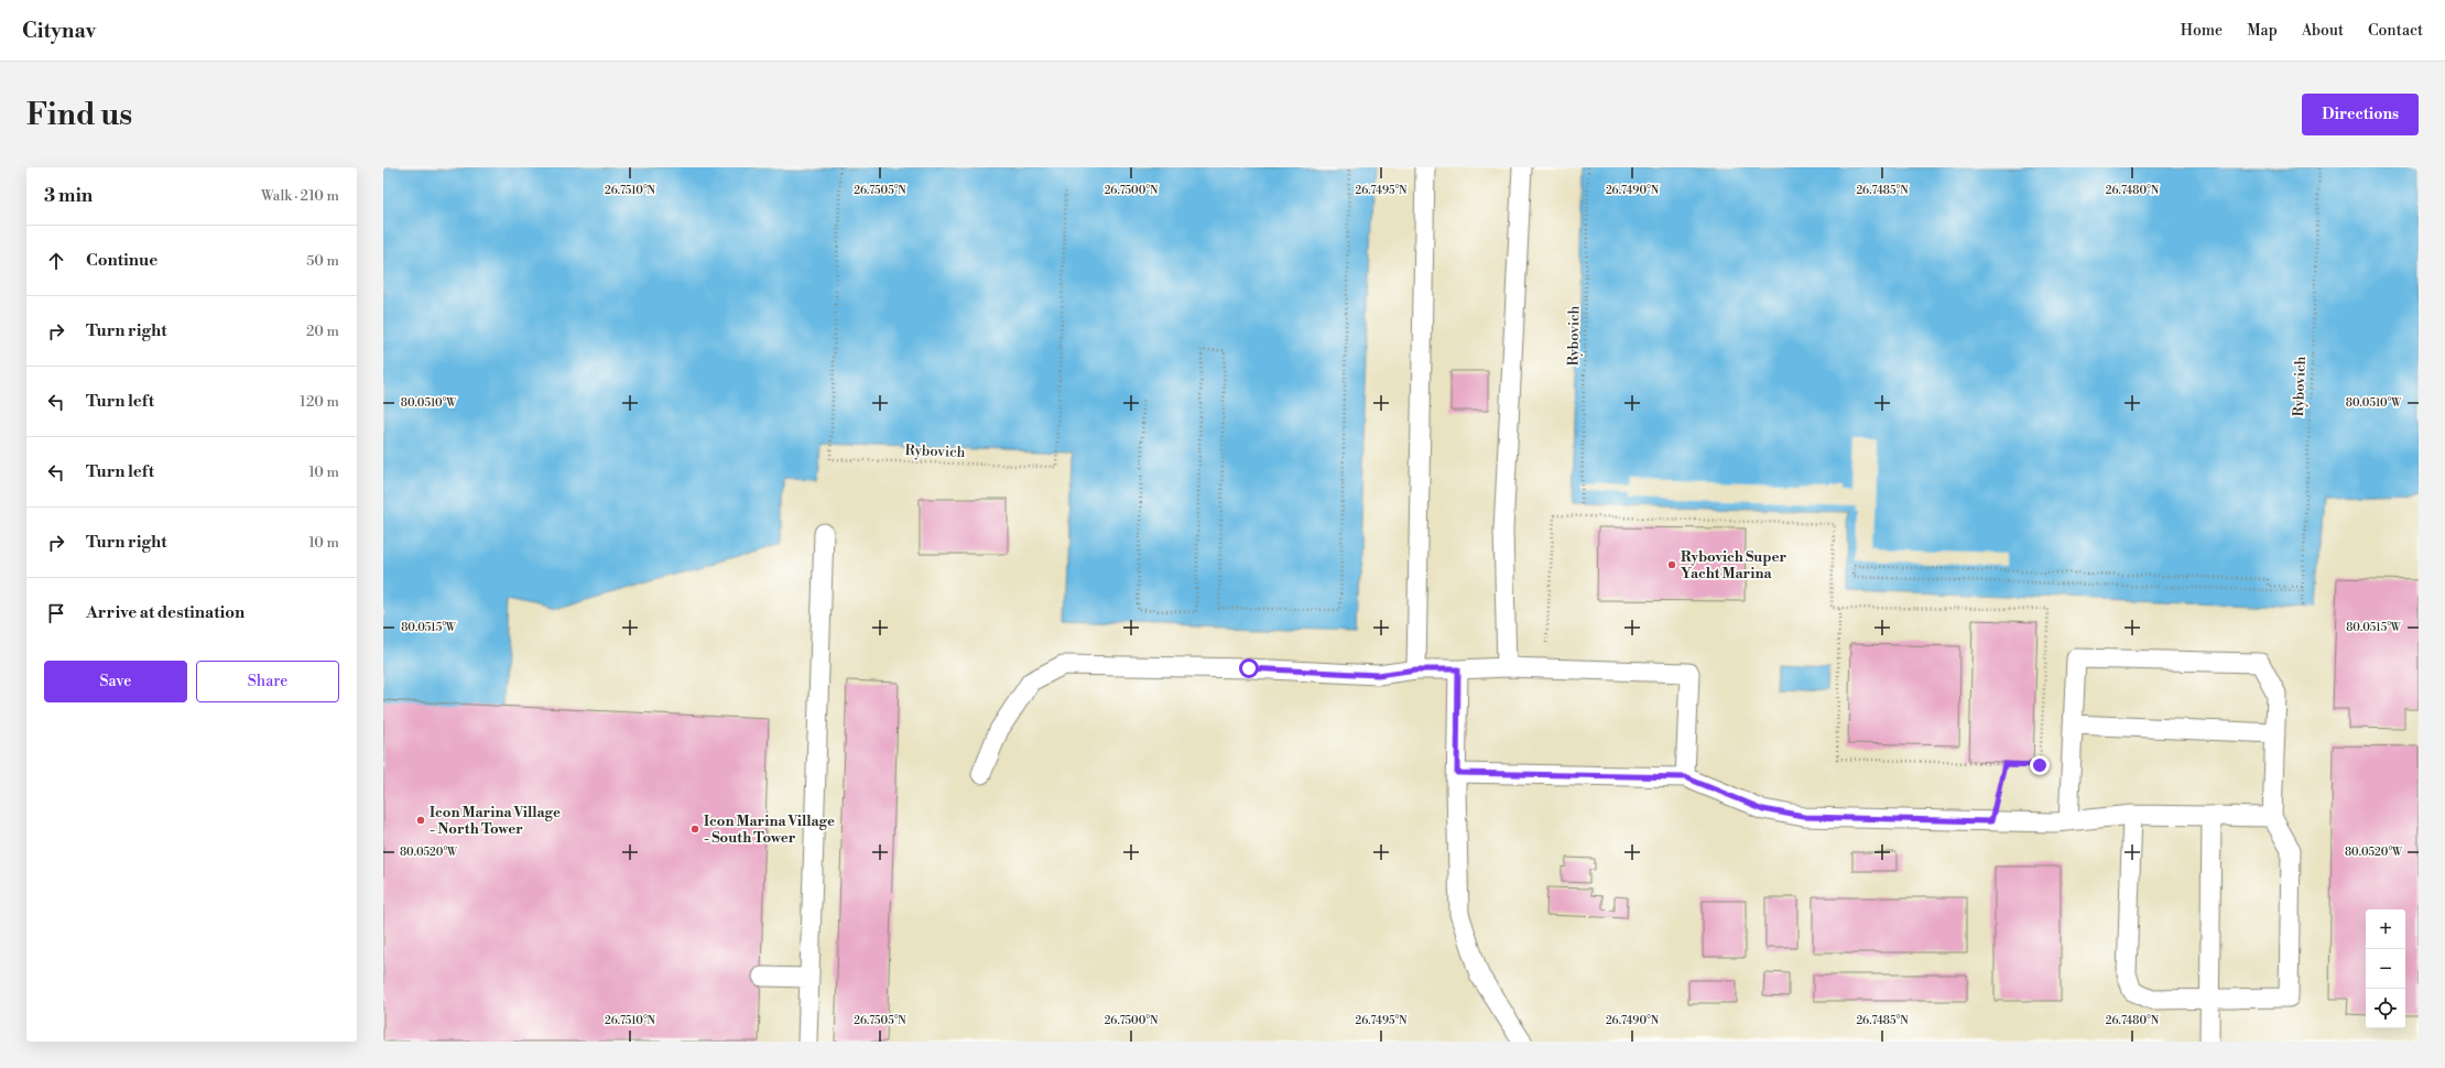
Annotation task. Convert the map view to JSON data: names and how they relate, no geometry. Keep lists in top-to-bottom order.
{
  "streets": {
    "path": ["Rybovich"]
  },
  "places": ["Rybovich Super Yacht Marina", "Icon Marina Village - North Tower", "Icon Marina Village - South Tower"],
  "page": {
    "header": "Citynav",
    "nav": [
      "Home",
      "Map",
      "About",
      "Contact"
    ],
    "buttons": [
      "Directions",
      ["Save", "Share"]
    ],
    "title": "Find us",
    "heading": ["3 min", "Walk · 210 m"],
    "list": [
      ["Continue", "50 m"],
      ["Turn right", "20 m"],
      ["Turn left", "120 m"],
      ["Turn left", "10 m"],
      ["Turn right", "10 m"],
      "Arrive at destination"
    ],
    "map_buttons": ["+", "−"]
  },
  "coordinates": [
    "26.7510°N",
    "26.7505°N",
    "26.7500°N",
    "26.7495°N",
    "26.7490°N",
    "26.7485°N",
    "26.7480°N",
    "80.0510°W",
    "80.0515°W",
    "80.0520°W"
  ]
}
